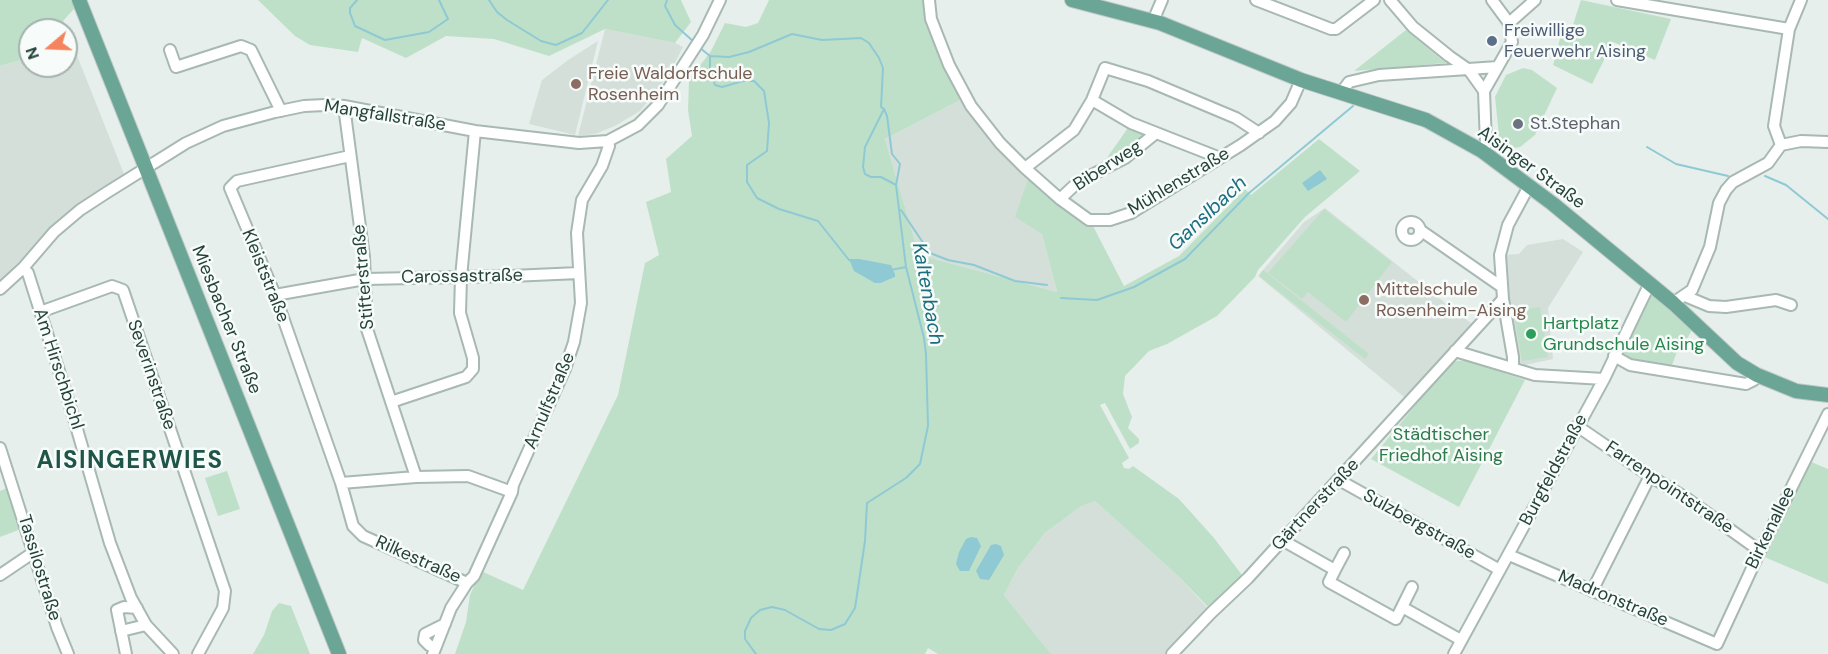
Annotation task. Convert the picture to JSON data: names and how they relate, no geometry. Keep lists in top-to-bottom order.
{
  "streets": {
    "main road": ["Aisinger Straße", "Miesbacher Straße"],
    "street": [
      "Mangfallstraße",
      "Biberweg",
      "Mühlenstraße",
      "Kleiststraße",
      "Stifterstraße",
      "Carossastraße",
      "Am Hirschbichl",
      "Severinstraße",
      "Arnulfstraße",
      "Burgfeldstraße",
      "Farrenpointstraße",
      "Gärtnerstraße",
      "Sulzbergstraße",
      "Birkenallee",
      "Rilkestraße",
      "Tassilostraße",
      "Madronstraße"
    ]
  },
  "crossings": [
    ["Mangfallstraße", "Stifterstraße"],
    ["Mangfallstraße", "Miesbacher Straße"],
    ["Mangfallstraße", "Am Hirschbichl"],
    ["Mangfallstraße", "Arnulfstraße"],
    ["Biberweg", "Mühlenstraße"],
    ["Aisinger Straße", "Mühlenstraße"],
    ["Aisinger Straße", "Burgfeldstraße"],
    ["Kleiststraße", "Stifterstraße"],
    ["Kleiststraße", "Carossastraße"],
    ["Kleiststraße", "Rilkestraße"],
    ["Stifterstraße", "Carossastraße"],
    ["Carossastraße", "Arnulfstraße"],
    ["Am Hirschbichl", "Severinstraße"],
    ["Arnulfstraße", "Rilkestraße"],
    ["Burgfeldstraße", "Farrenpointstraße"],
    ["Burgfeldstraße", "Sulzbergstraße"],
    ["Burgfeldstraße", "Madronstraße"],
    ["Farrenpointstraße", "Birkenallee"],
    ["Gärtnerstraße", "Sulzbergstraße"],
    ["Birkenallee", "Madronstraße"]
  ],
  "districts": ["AISINGERWIES"],
  "water": ["Ganslbach", "Kaltenbach"],
  "parks": ["Städtischer Friedhof Aising"],
  "places": [
    "Freiwillige Feuerwehr Aising",
    "Freie Waldorfschule Rosenheim",
    "St.Stephan",
    "Mittelschule Rosenheim-Aising",
    "Hartplatz Grundschule Aising"
  ],
  "north": "left"
}
